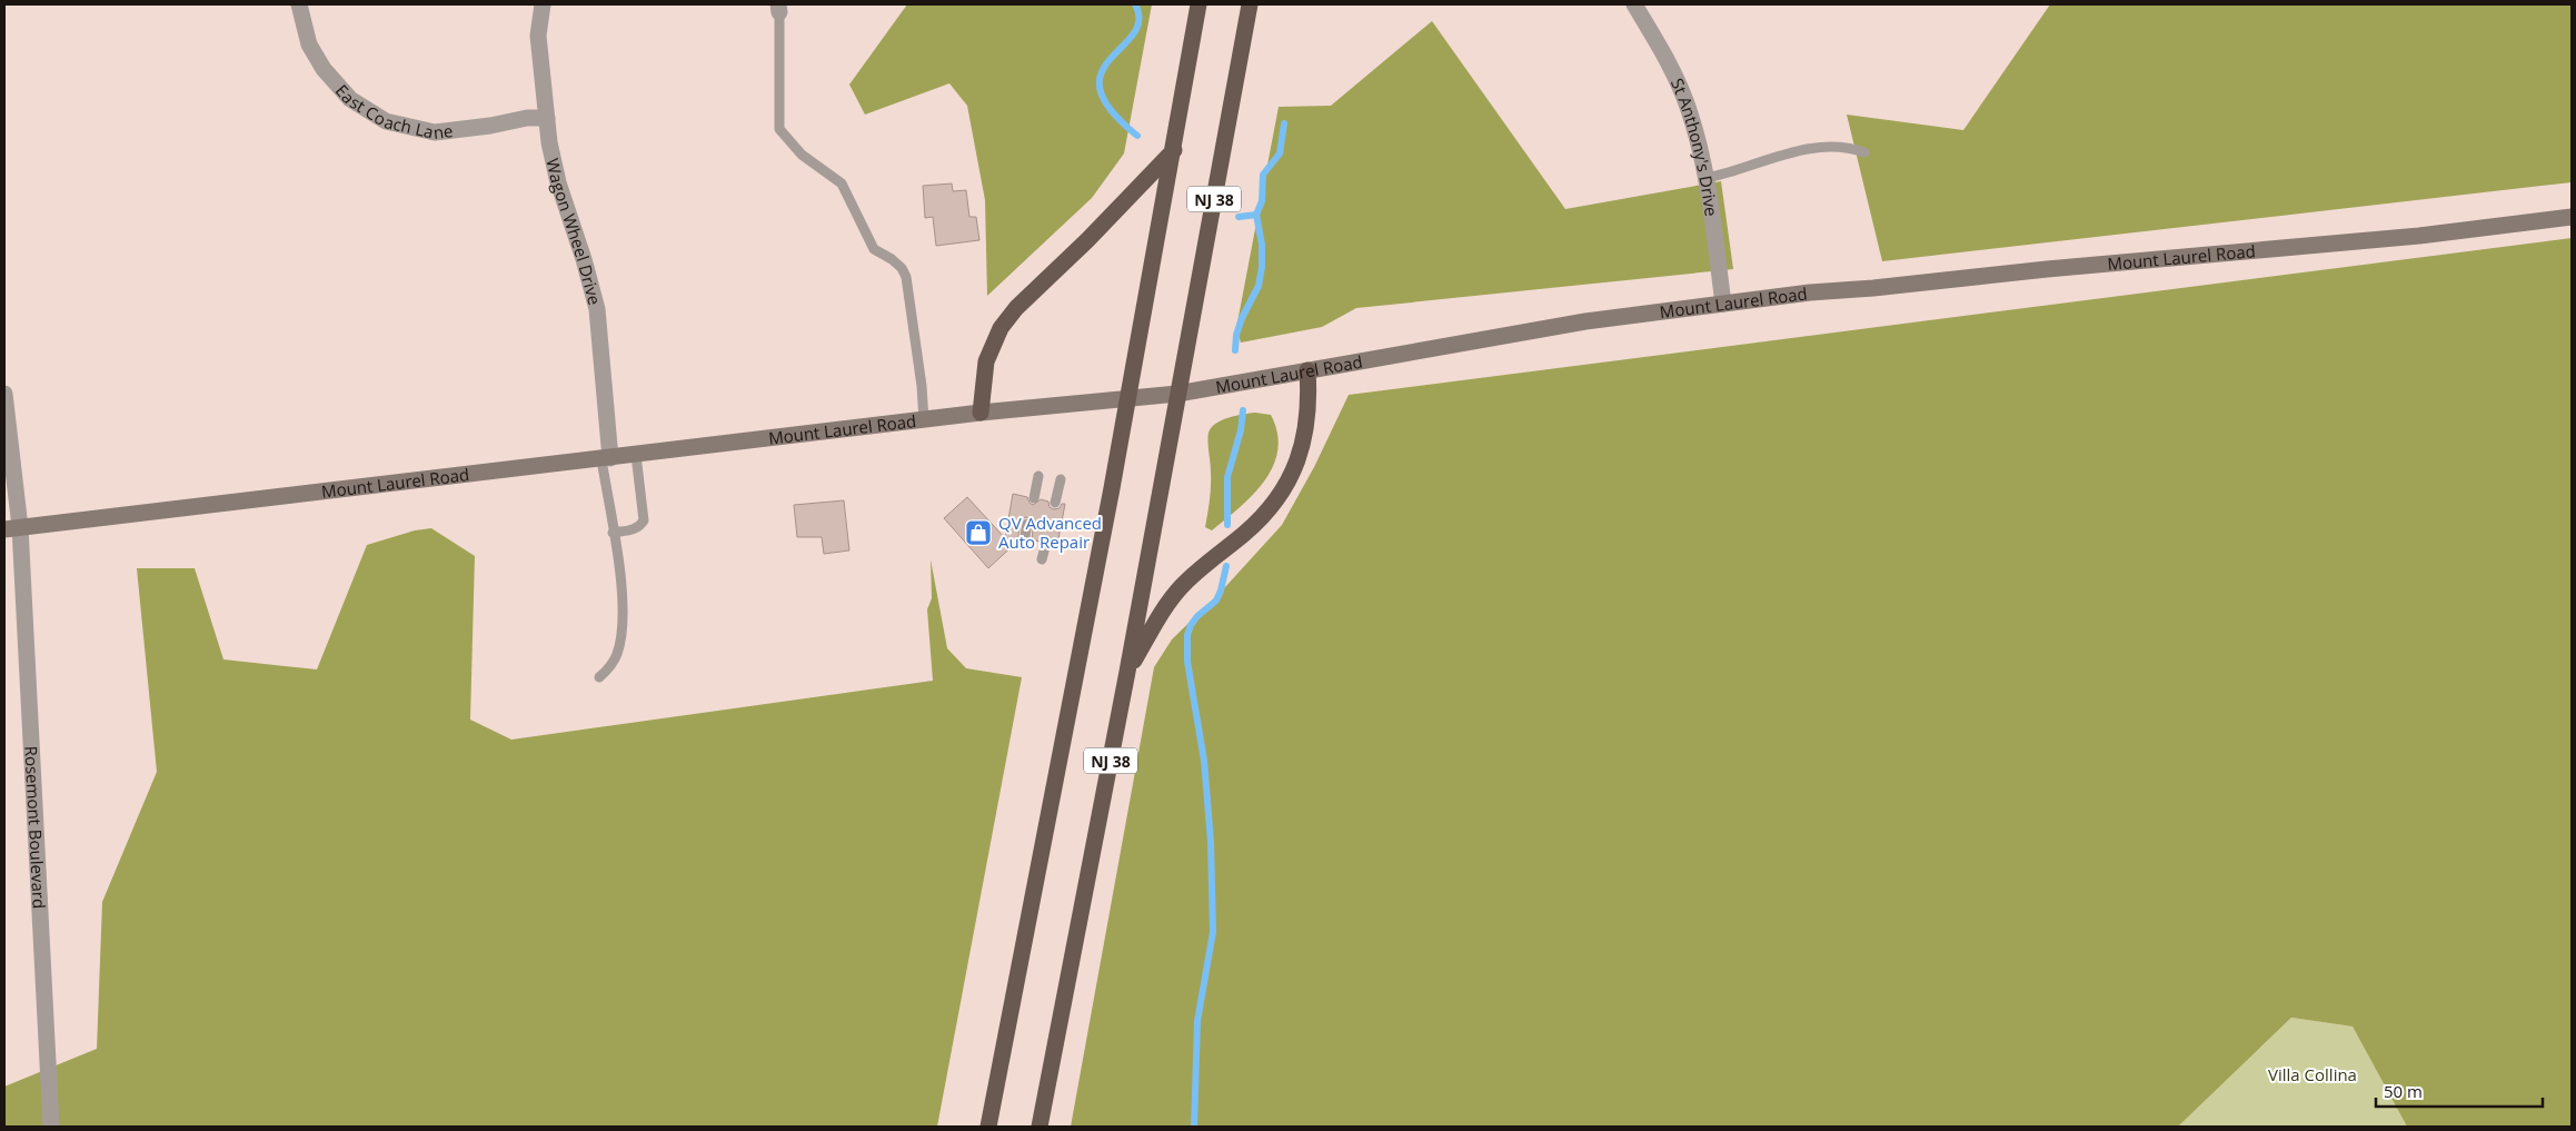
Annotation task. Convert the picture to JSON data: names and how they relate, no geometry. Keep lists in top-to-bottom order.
{
  "streets": {
    "highway": ["NJ 38"],
    "main road": ["Mount Laurel Road"],
    "street": [
      "East Coach Lane",
      "St Anthony's Drive",
      "Wagon Wheel Drive",
      "Rosemont Boulevard"
    ]
  },
  "crossings": [
    ["East Coach Lane", "Wagon Wheel Drive"],
    ["St Anthony's Drive", "Mount Laurel Road"],
    ["NJ 38", "Mount Laurel Road"],
    ["Wagon Wheel Drive", "Mount Laurel Road"],
    ["Mount Laurel Road", "Rosemont Boulevard"]
  ],
  "parks": ["Villa Collina"],
  "places": {
    "shop": ["QV Advanced Auto Repair"]
  },
  "scale_bar": "50 m"
}
